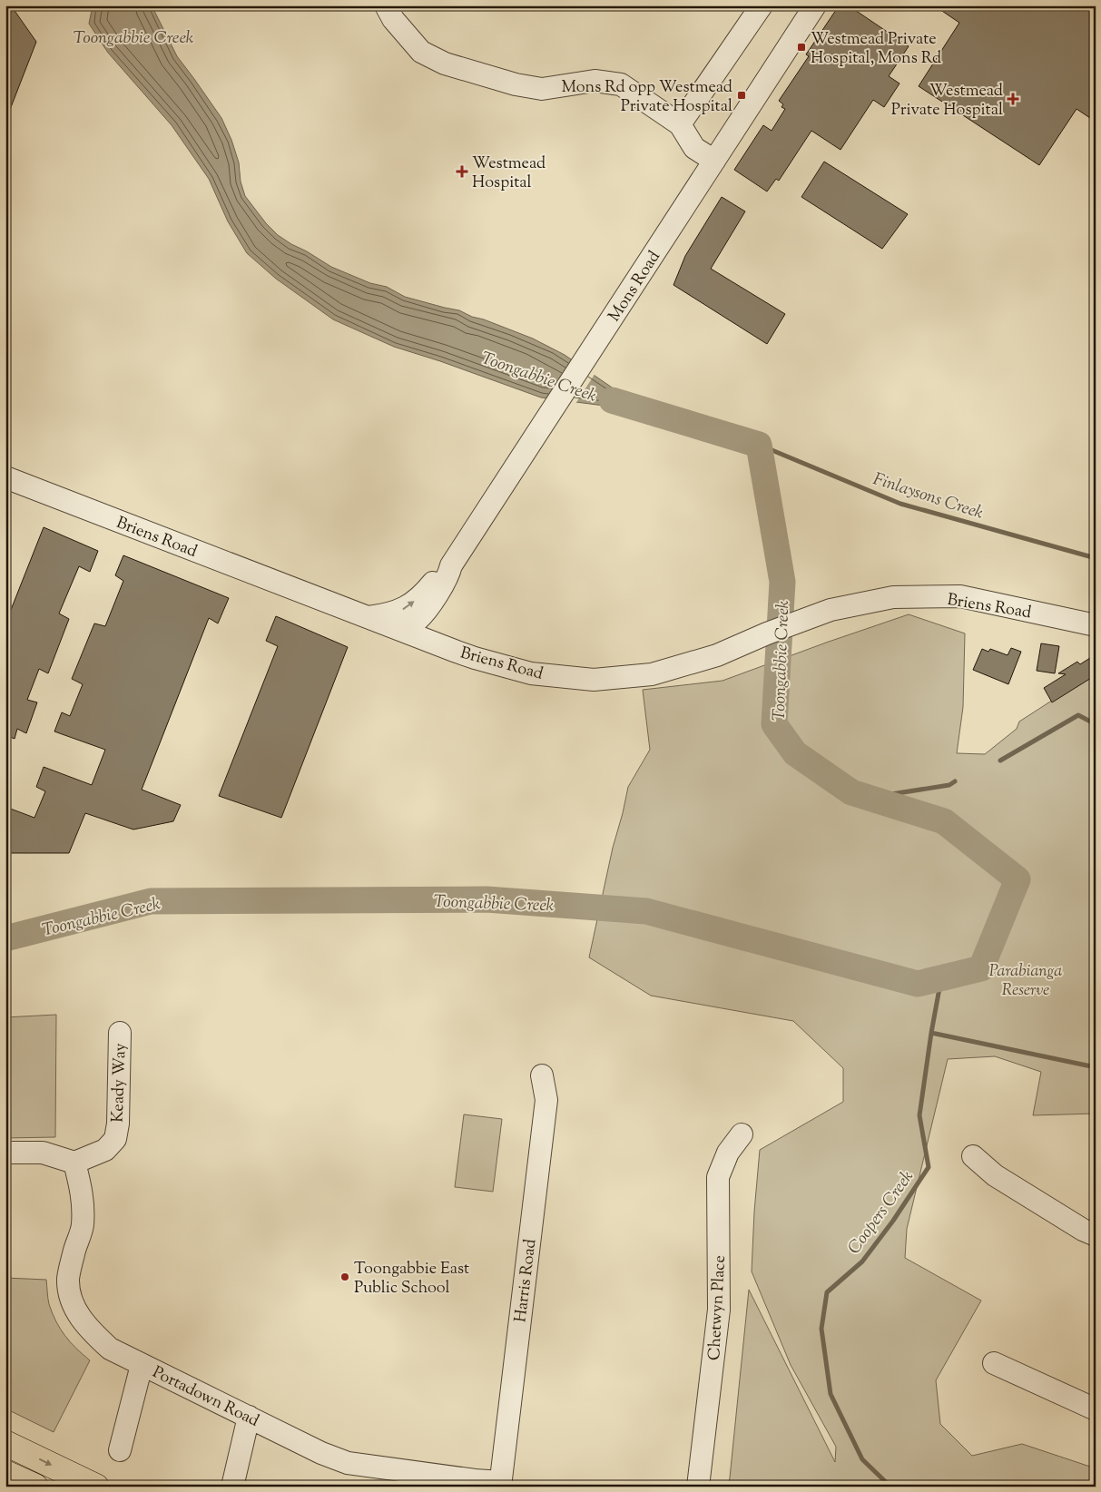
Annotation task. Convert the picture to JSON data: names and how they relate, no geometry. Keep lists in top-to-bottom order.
{
  "streets": {
    "street": [
      "Mons Road",
      "Briens Road",
      "Keady Way",
      "Harris Road",
      "Chetwyn Place",
      "Portadown Road"
    ]
  },
  "crossings": [
    ["Mons Road", "Briens Road"],
    ["Keady Way", "Portadown Road"],
    ["Harris Road", "Portadown Road"]
  ],
  "water": ["Toongabbie Creek", "Finlaysons Creek", "Coopers Creek"],
  "parks": ["Parabianga Reserve"],
  "places": {
    "transit": ["Westmead Private Hospital, Mons Rd", "Mons Rd opp Westmead Private Hospital"],
    "health": ["Westmead Private Hospital", "Westmead Hospital"],
    "other": ["Toongabbie East Public School"]
  }
}
